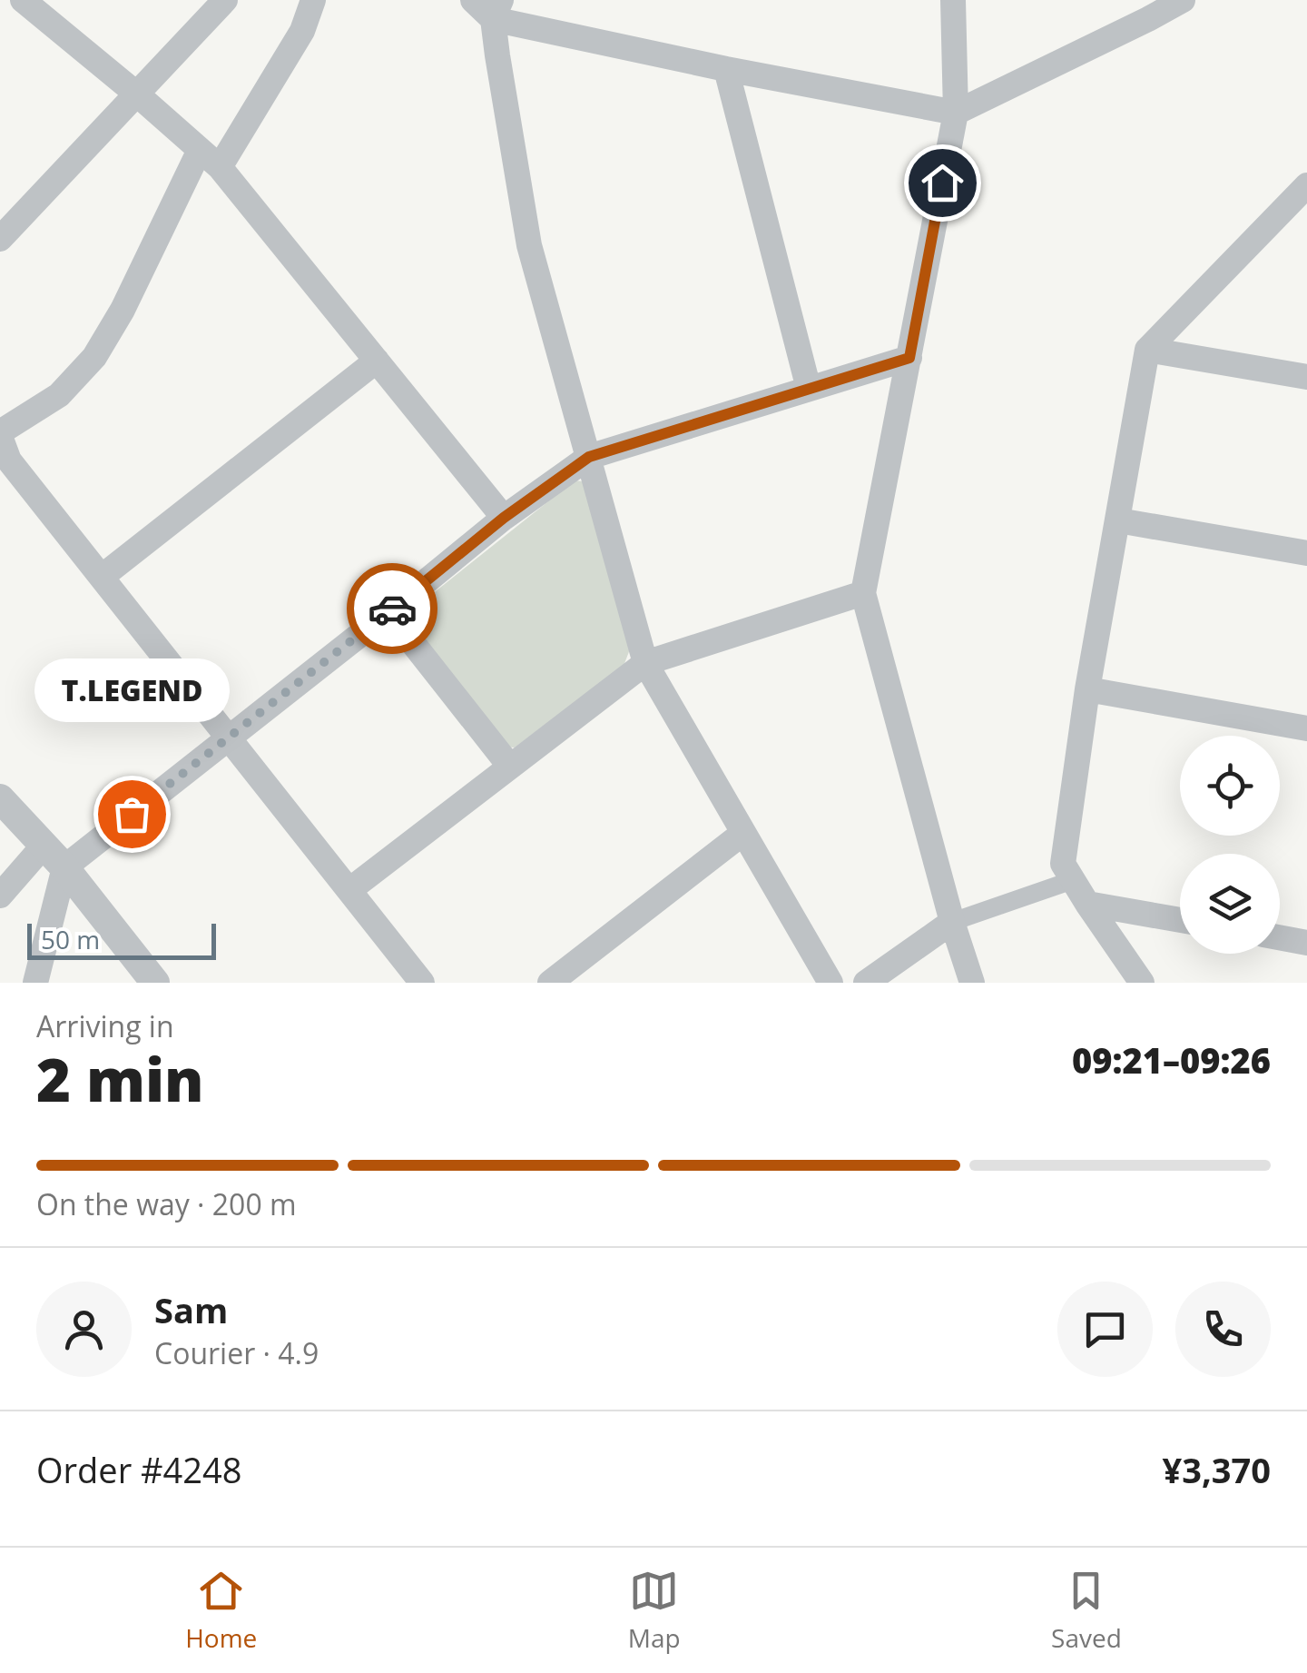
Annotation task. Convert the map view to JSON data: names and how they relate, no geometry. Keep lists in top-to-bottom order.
{
  "places": ["T.LEGEND"],
  "scale_bar": "50 m",
  "page": {
    "bubble": "T.LEGEND",
    "scale": "50 m",
    "heading": ["2 min", "Arriving in", "09:21–09:26"],
    "panel": [
      "Sam",
      "Courier · 4.9",
      "Order #4248",
      "¥3,370"
    ],
    "bar": "On the way · 200 m",
    "tabs": ["Home", "Map", "Saved"]
  }
}
